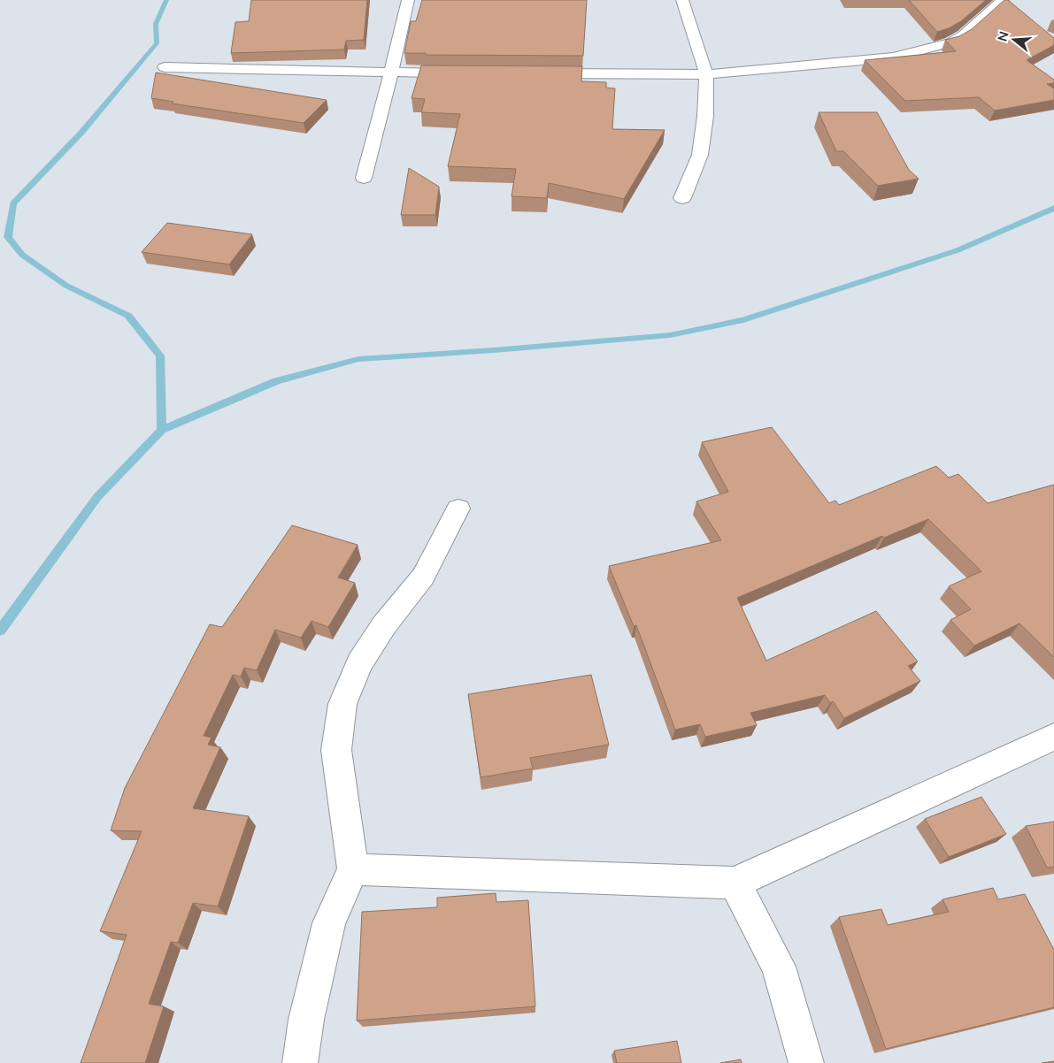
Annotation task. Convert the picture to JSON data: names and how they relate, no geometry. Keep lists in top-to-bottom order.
{
  "north": "left"
}
